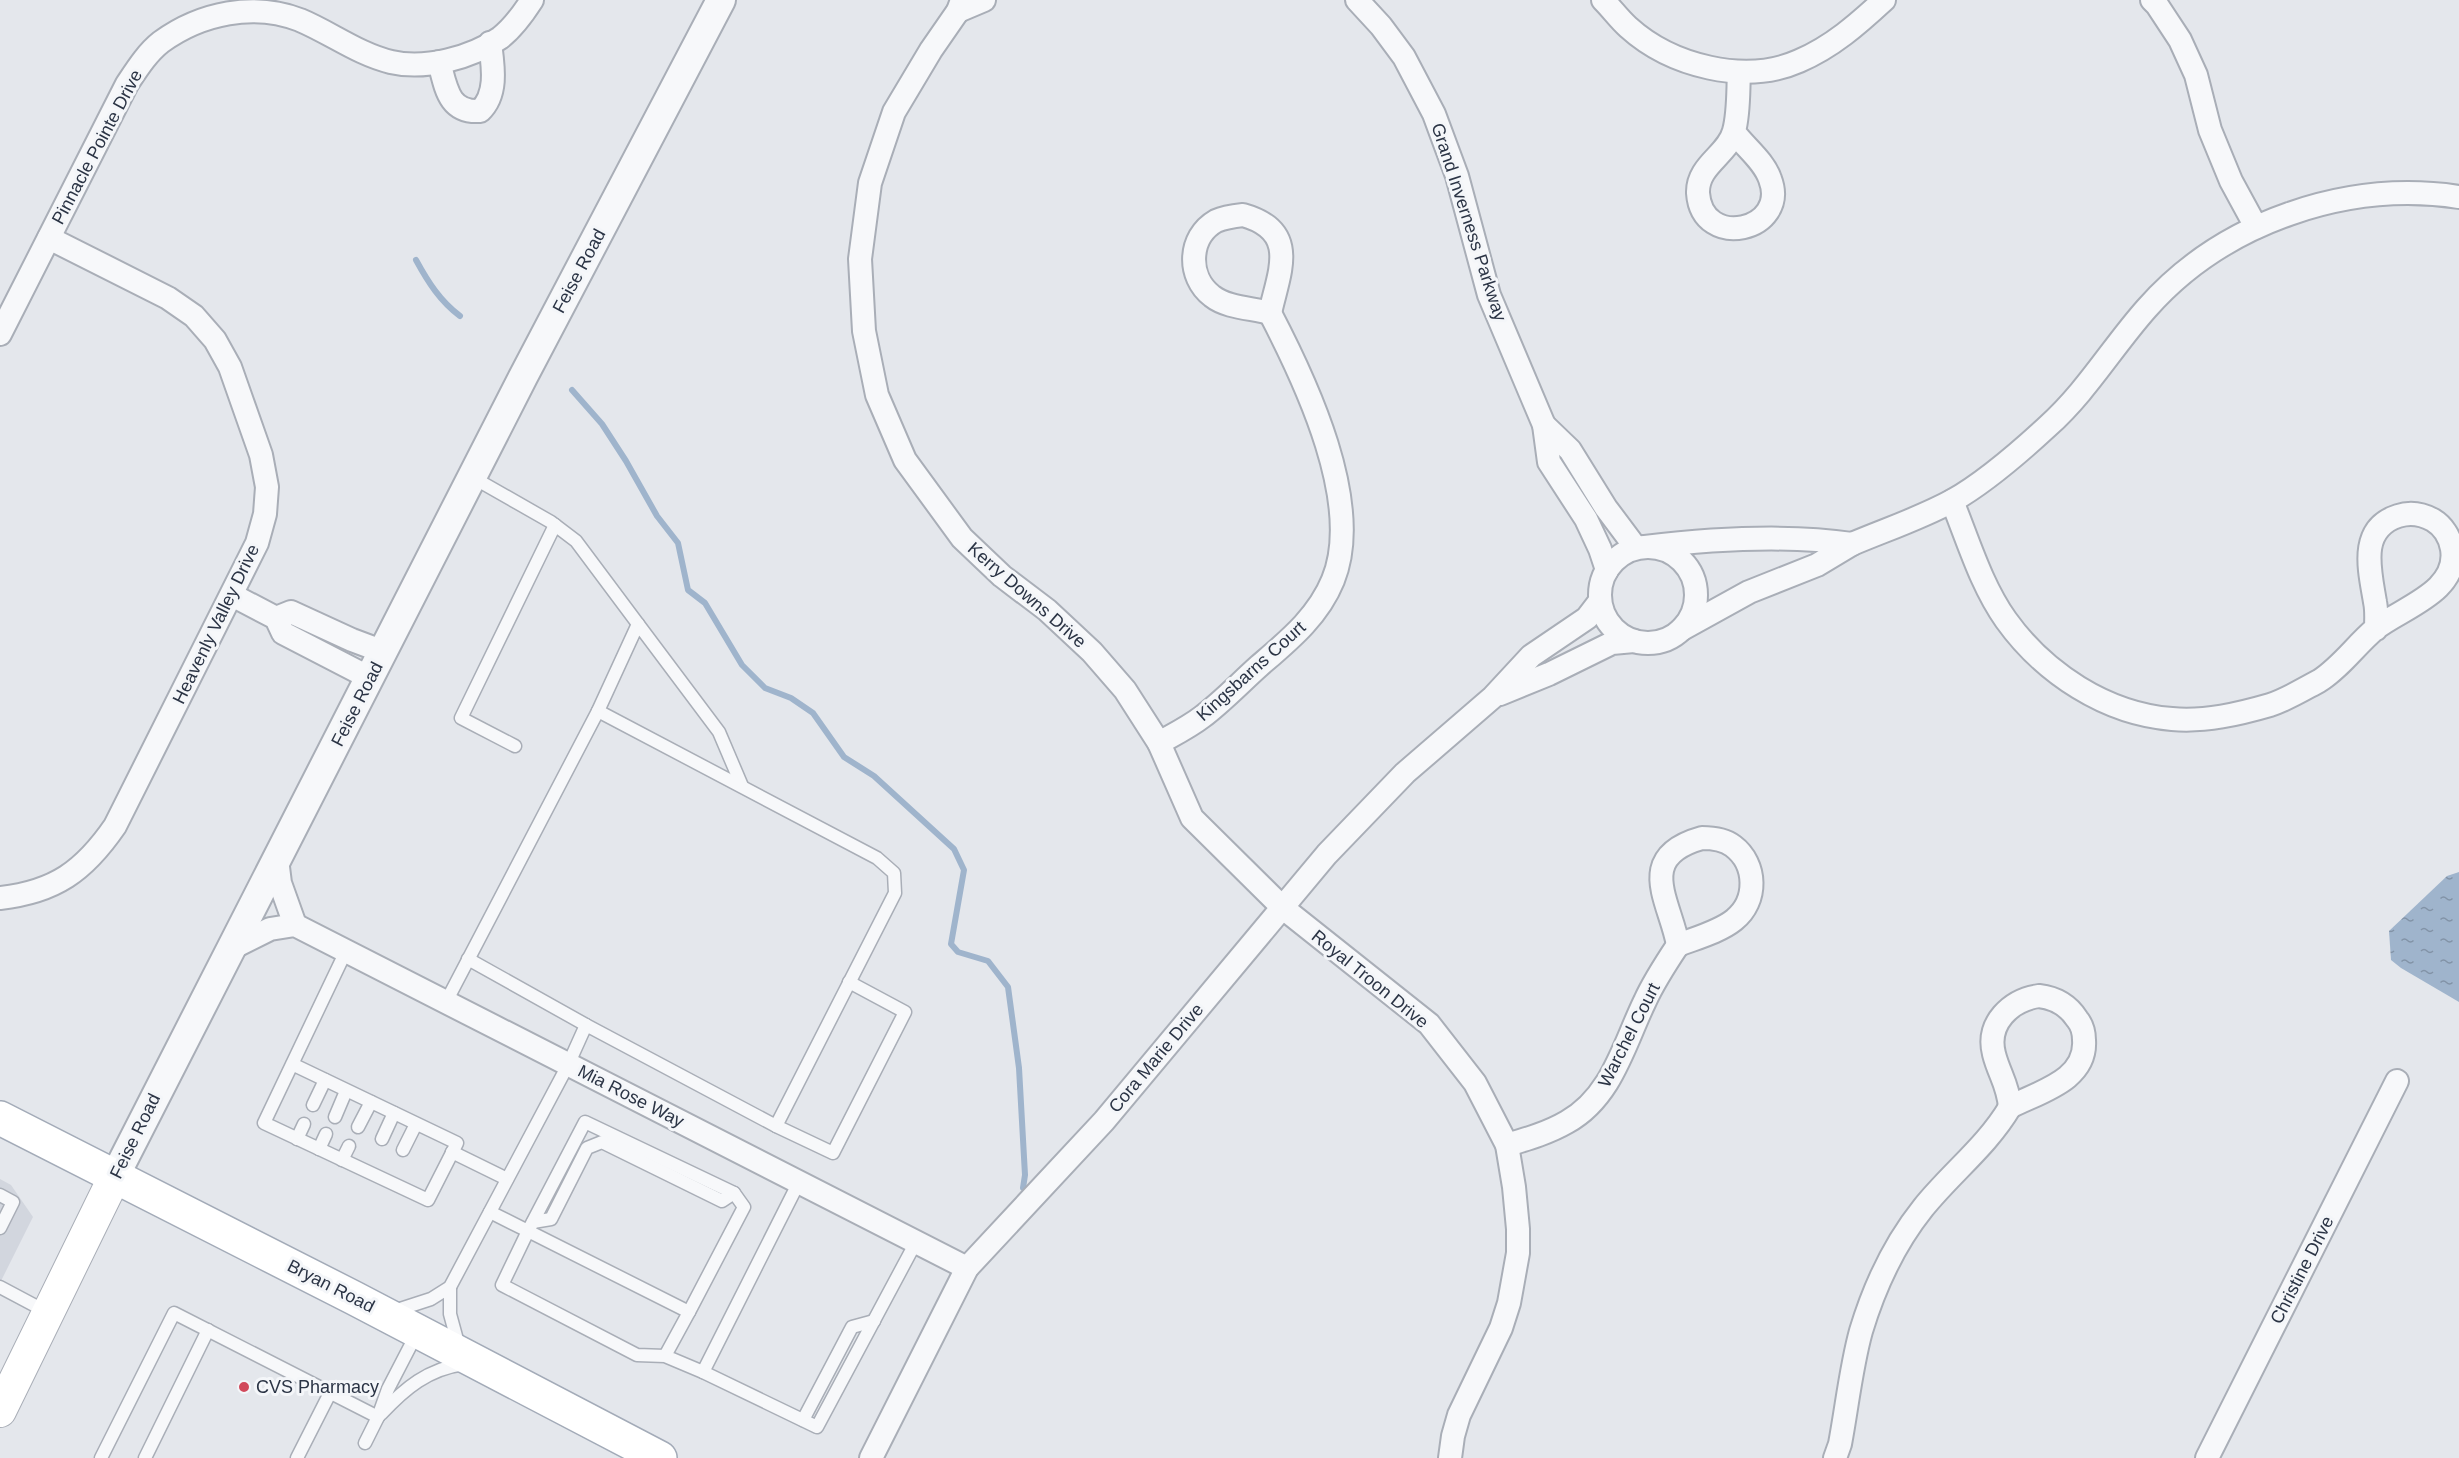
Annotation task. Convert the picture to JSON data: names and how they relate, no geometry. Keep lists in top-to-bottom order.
{
  "streets": {
    "main road": ["Feise Road", "Bryan Road"],
    "street": [
      "Pinnacle Pointe Drive",
      "Grand Inverness Parkway",
      "Kerry Downs Drive",
      "Heavenly Valley Drive",
      "Kingsbarns Court",
      "Royal Troon Drive",
      "Warchel Court",
      "Cora Marie Drive",
      "Mia Rose Way",
      "Christine Drive"
    ]
  },
  "crossings": [
    ["Pinnacle Pointe Drive", "Heavenly Valley Drive"],
    ["Grand Inverness Parkway", "Cora Marie Drive"],
    ["Feise Road", "Bryan Road"],
    ["Kerry Downs Drive", "Kingsbarns Court"],
    ["Kerry Downs Drive", "Royal Troon Drive"],
    ["Kerry Downs Drive", "Cora Marie Drive"],
    ["Royal Troon Drive", "Warchel Court"],
    ["Royal Troon Drive", "Cora Marie Drive"],
    ["Cora Marie Drive", "Mia Rose Way"]
  ],
  "places": ["CVS Pharmacy"]
}
